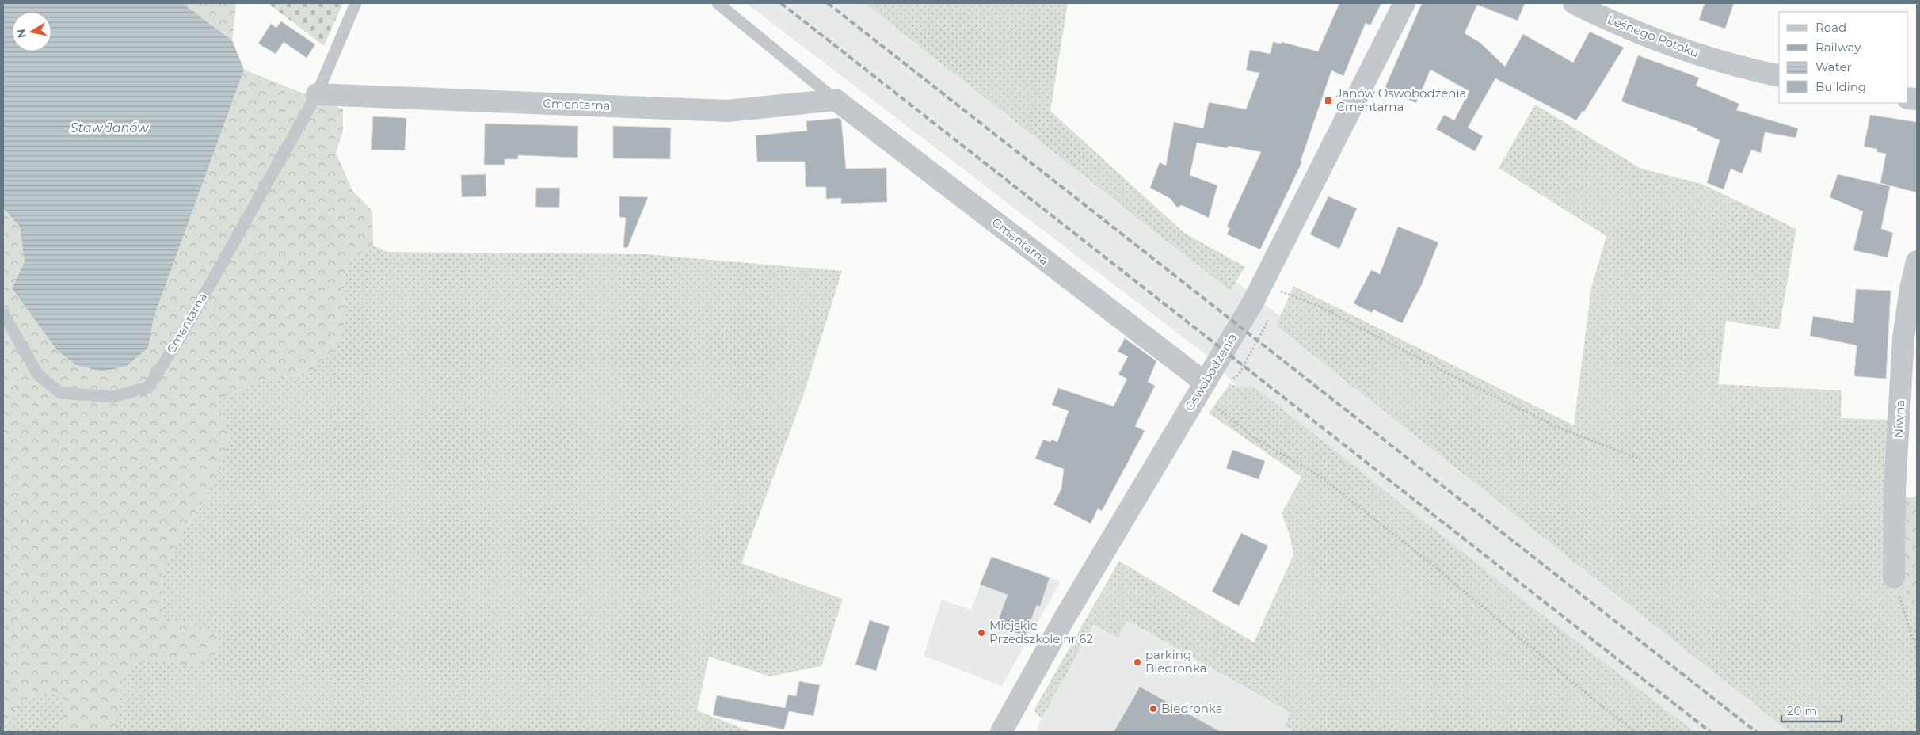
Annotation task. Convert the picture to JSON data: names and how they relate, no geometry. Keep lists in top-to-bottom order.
{
  "streets": {
    "street": [
      "Leśnego Potoku",
      "Cmentarna",
      "Oswobodzenia",
      "Niwna"
    ]
  },
  "crossings": [
    ["Cmentarna", "Oswobodzenia"]
  ],
  "water": ["Staw Janów"],
  "places": {
    "transit": ["Janów Oswobodzenia Cmentarna"],
    "other": ["Miejskie Przedszkole nr 62", "parking Biedronka", "Biedronka"]
  },
  "legend": [
    "Road",
    "Railway",
    "Water",
    "Building"
  ],
  "scale_bar": "20 m",
  "north": "left"
}
